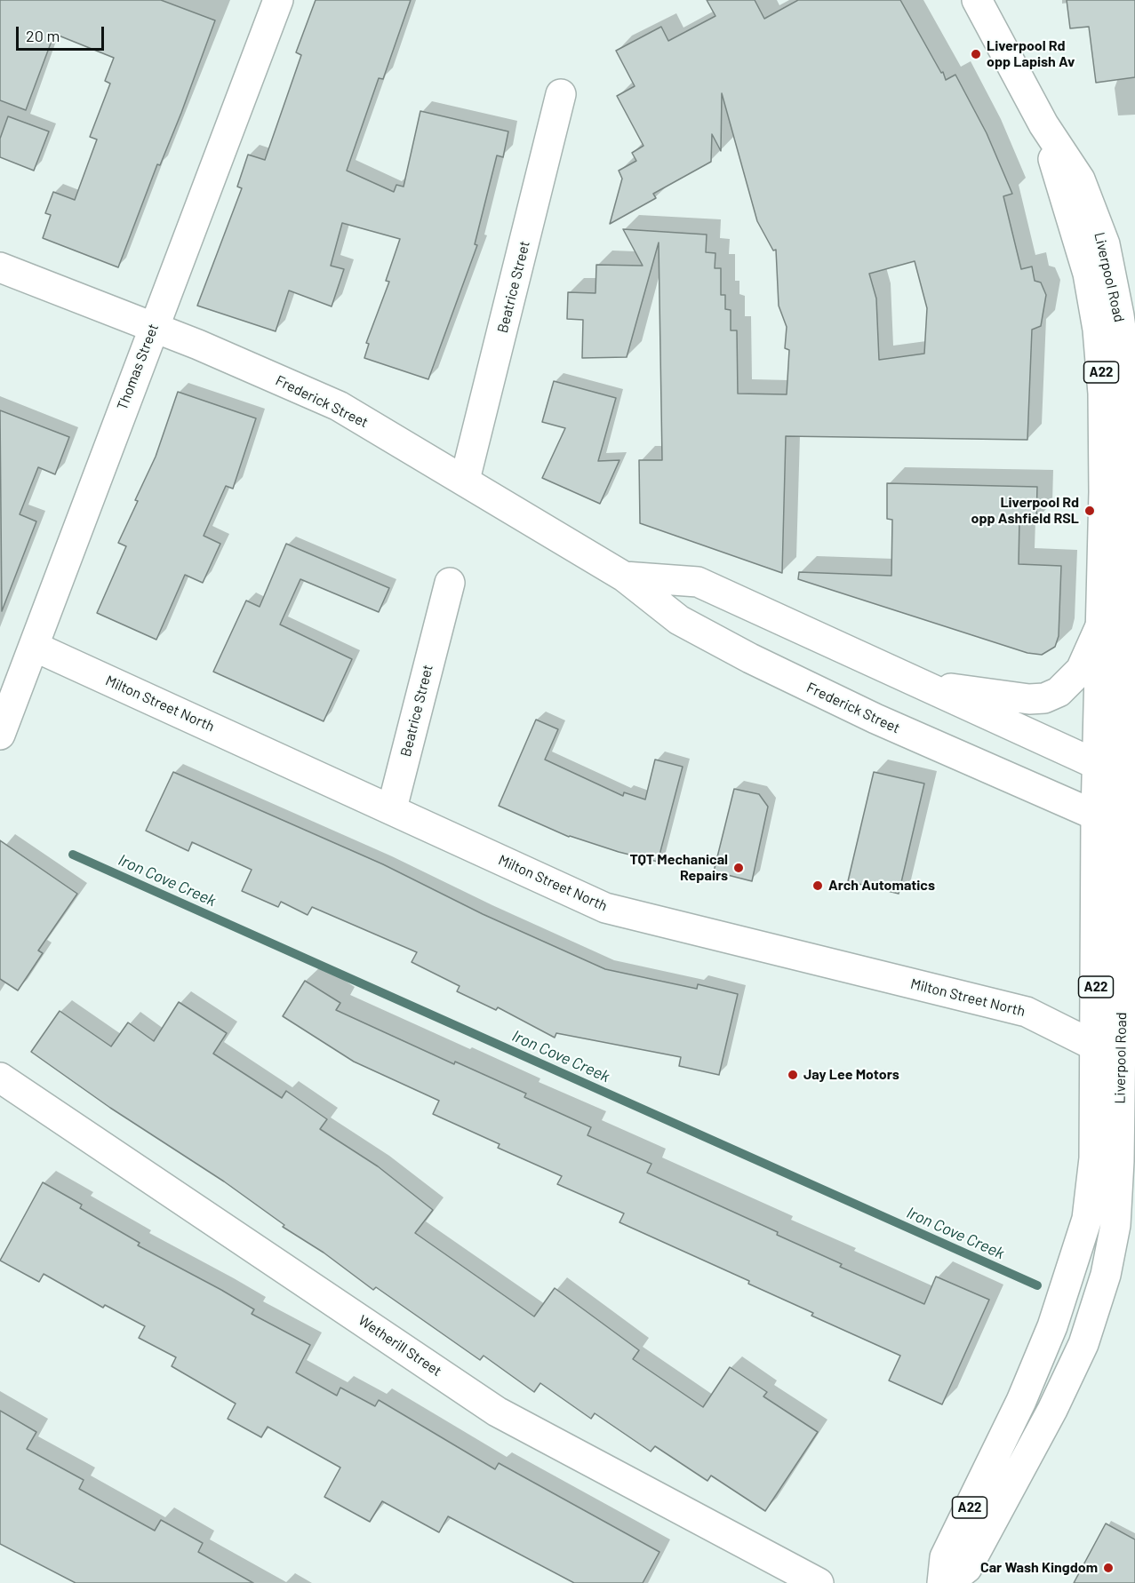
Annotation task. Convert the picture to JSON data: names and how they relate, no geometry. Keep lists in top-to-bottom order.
{
  "streets": {
    "main road": [
      "Liverpool Road",
      "Beatrice Street",
      "Thomas Street",
      "A22",
      "Frederick Street",
      "Milton Street North",
      "Wetherill Street"
    ]
  },
  "crossings": [
    ["Liverpool Road", "Frederick Street"],
    ["Liverpool Road", "Milton Street North"],
    ["Beatrice Street", "Frederick Street"],
    ["Beatrice Street", "Milton Street North"],
    ["Thomas Street", "Frederick Street"],
    ["Thomas Street", "Milton Street North"]
  ],
  "water": ["Iron Cove Creek"],
  "places": [
    "Liverpool Rd opp Lapish Av",
    "Liverpool Rd opp Ashfield RSL",
    "TQT Mechanical Repairs",
    "Arch Automatics",
    "Jay Lee Motors",
    "Car Wash Kingdom"
  ],
  "scale_bar": "20 m"
}
